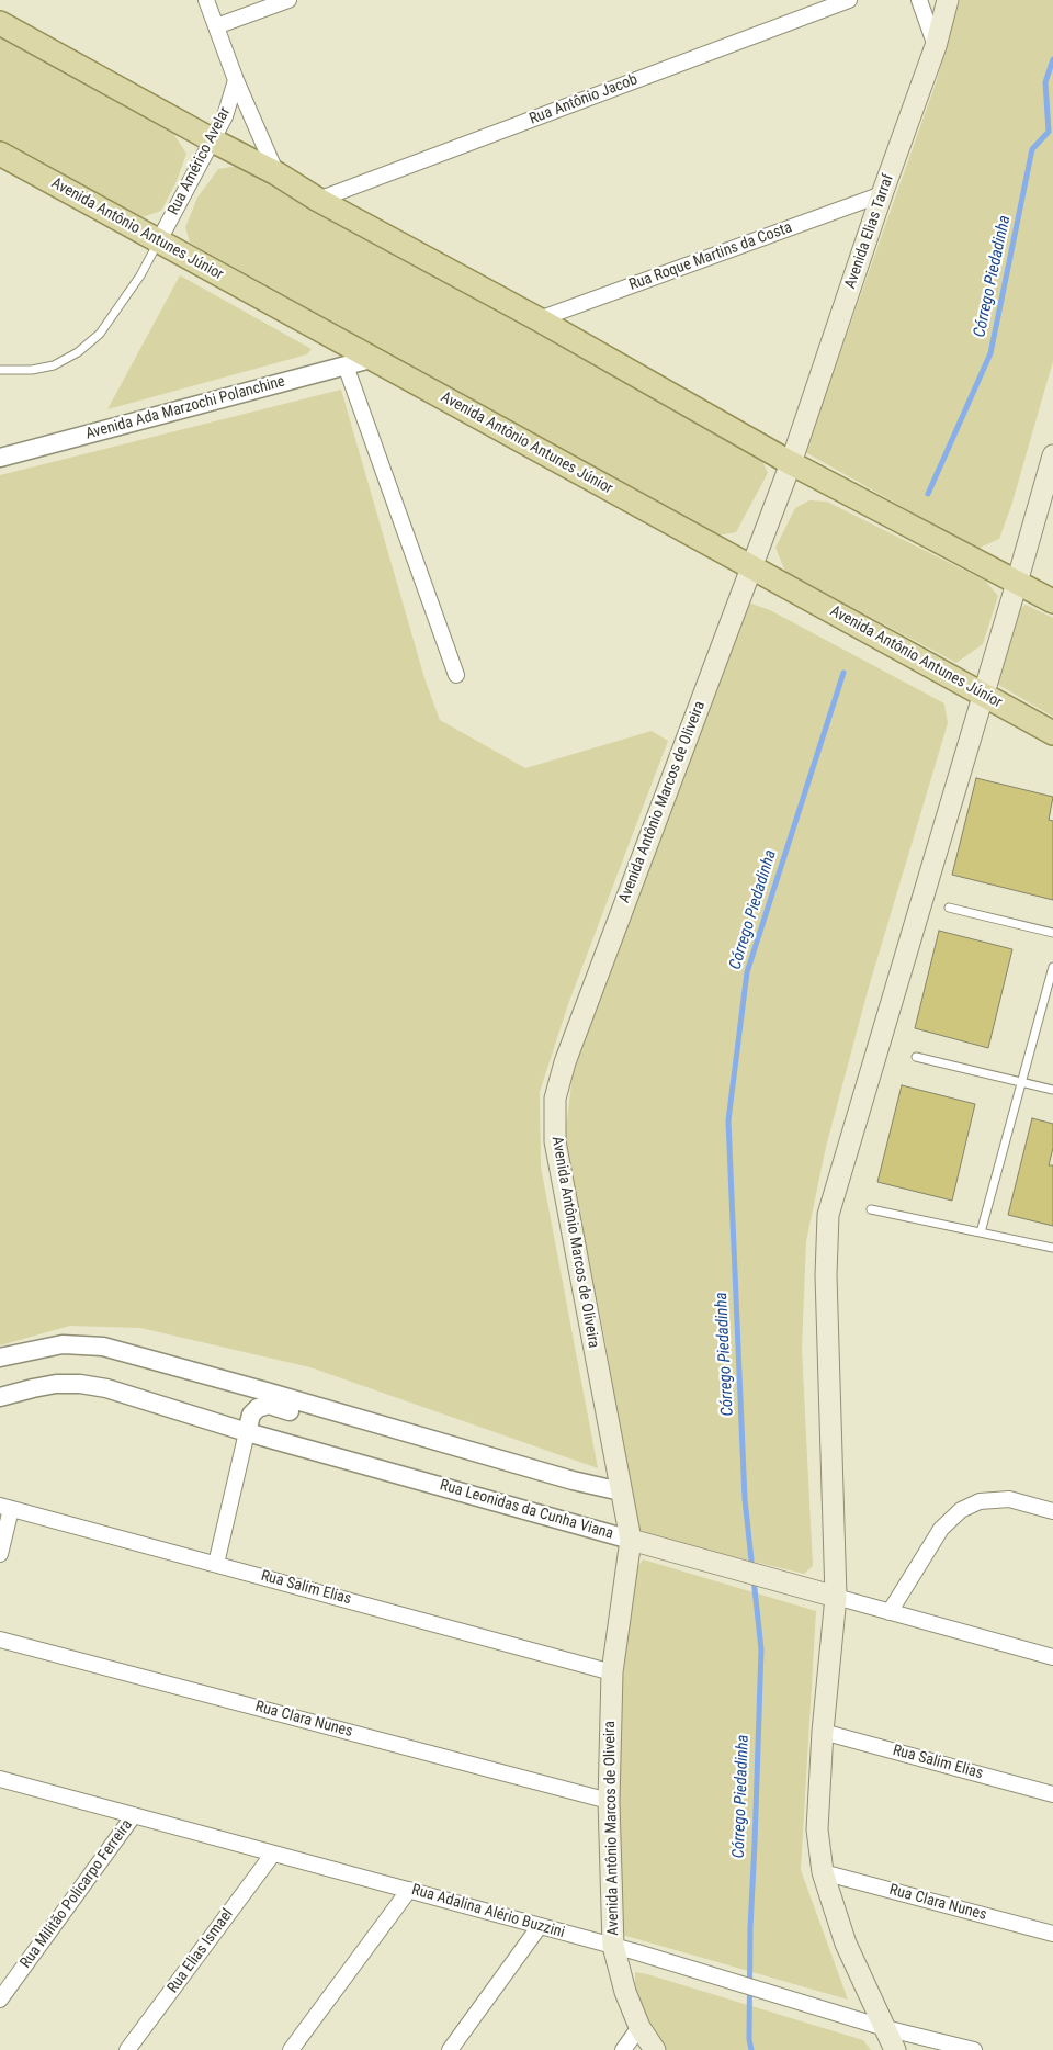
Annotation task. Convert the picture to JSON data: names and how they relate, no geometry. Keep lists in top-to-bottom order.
{
  "streets": {
    "main road": [
      "Avenida Antônio Antunes Júnior",
      "Avenida Elias Tarraf",
      "Avenida Antônio Marcos de Oliveira",
      "Rua Leonidas da Cunha Viana"
    ],
    "street": [
      "Rua Antônio Jacob",
      "Rua Américo Avelar",
      "Rua Roque Martins da Costa",
      "Avenida Ada Marzochi Polanchine",
      "Rua Salim Elias",
      "Rua Clara Nunes",
      "Rua Militão Policarpo Ferreira",
      "Rua Adalina Alério Buzzini",
      "Rua Elias Ismael"
    ]
  },
  "crossings": [
    ["Rua Américo Avelar", "Avenida Antônio Antunes Júnior"],
    ["Avenida Antônio Antunes Júnior", "Avenida Ada Marzochi Polanchine"],
    ["Avenida Antônio Antunes Júnior", "Avenida Antônio Marcos de Oliveira"],
    ["Avenida Elias Tarraf", "Rua Roque Martins da Costa"],
    ["Avenida Elias Tarraf", "Avenida Antônio Marcos de Oliveira"],
    ["Avenida Antônio Marcos de Oliveira", "Rua Leonidas da Cunha Viana"],
    ["Avenida Antônio Marcos de Oliveira", "Rua Salim Elias"],
    ["Avenida Antônio Marcos de Oliveira", "Rua Clara Nunes"],
    ["Avenida Antônio Marcos de Oliveira", "Rua Adalina Alério Buzzini"],
    ["Rua Militão Policarpo Ferreira", "Rua Adalina Alério Buzzini"],
    ["Rua Adalina Alério Buzzini", "Rua Elias Ismael"]
  ],
  "water": ["Córrego Piedadinha"]
}
